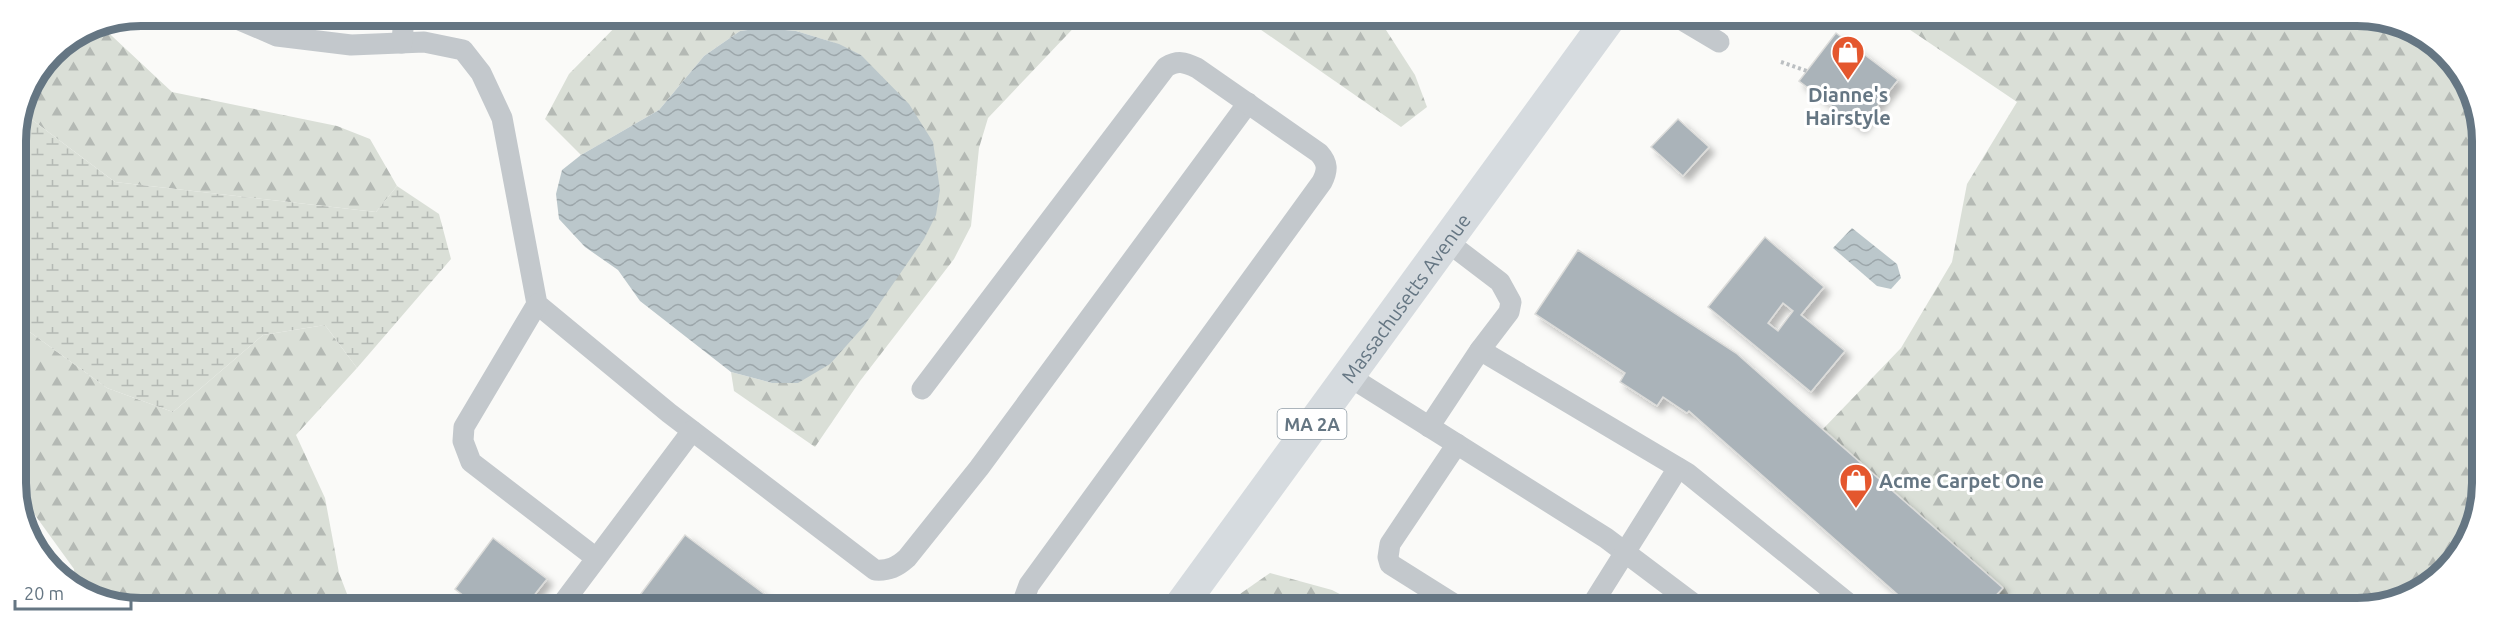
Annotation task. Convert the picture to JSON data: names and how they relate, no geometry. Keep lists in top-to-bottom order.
{
  "streets": {
    "main road": ["Massachusetts Avenue", "MA 2A"]
  },
  "places": {
    "shop": ["Dianne's Hairstyle", "Acme Carpet One"]
  },
  "scale_bar": "20 m"
}
